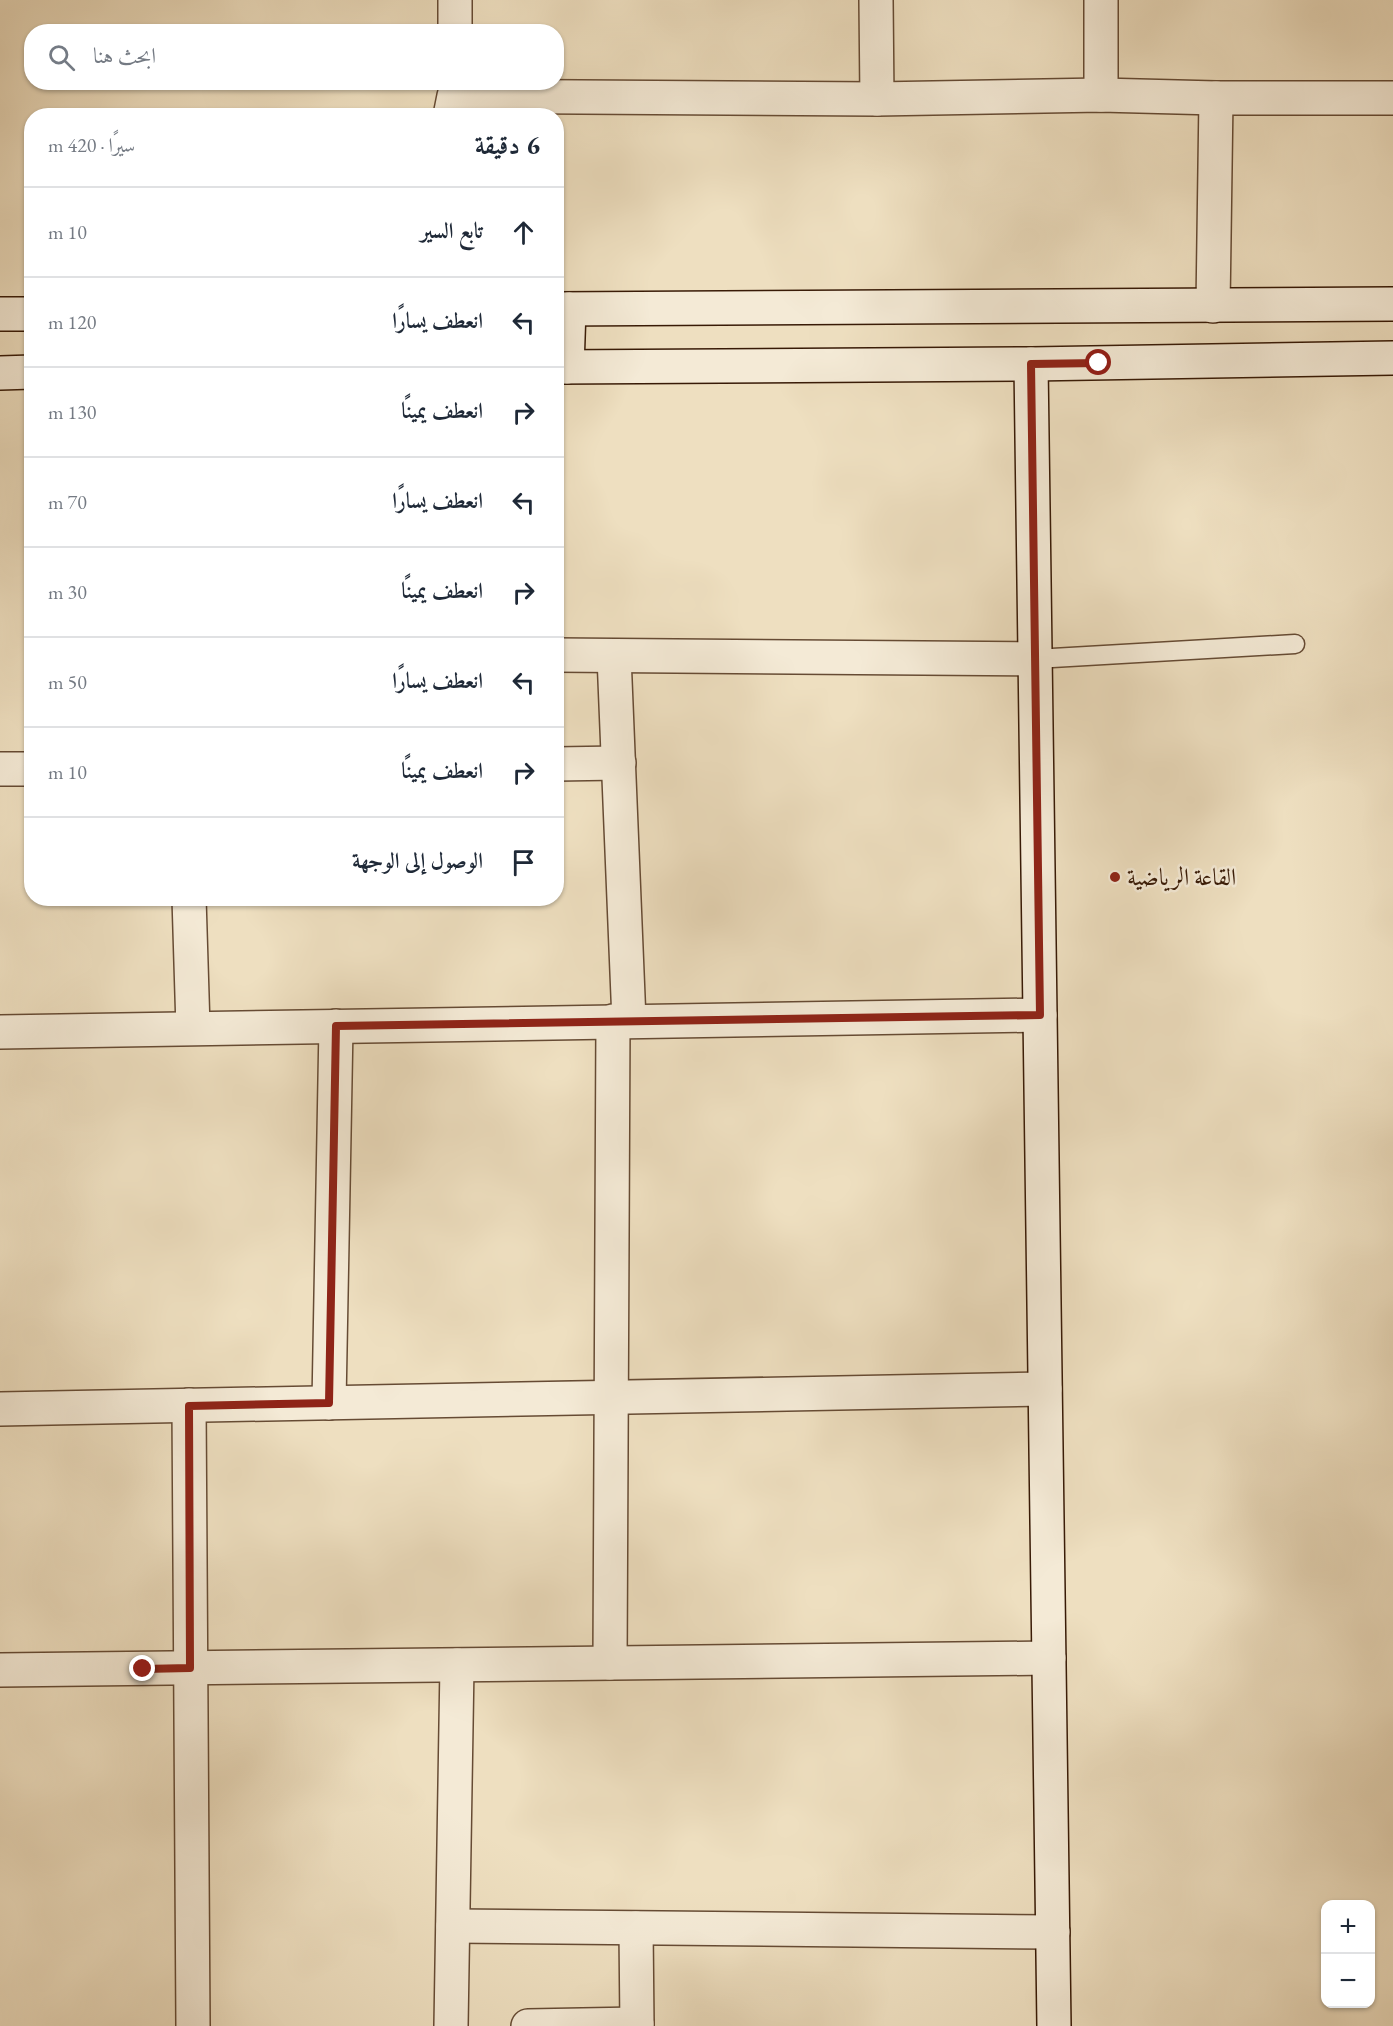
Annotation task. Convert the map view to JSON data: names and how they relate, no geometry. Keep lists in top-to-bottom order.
{
  "places": ["القاعة الرياضية"],
  "page": {
    "search": "ابحث هنا",
    "heading": ["6 دقيقة", "سيرًا · 420 m"],
    "list": [
      ["تابع السير", "10 m"],
      ["انعطف يسارًا", "120 m"],
      ["انعطف يمينًا", "130 m"],
      ["انعطف يسارًا", "70 m"],
      ["انعطف يمينًا", "30 m"],
      ["انعطف يسارًا", "50 m"],
      ["انعطف يمينًا", "10 m"],
      "الوصول إلى الوجهة"
    ],
    "map_buttons": ["+", "−"]
  }
}
